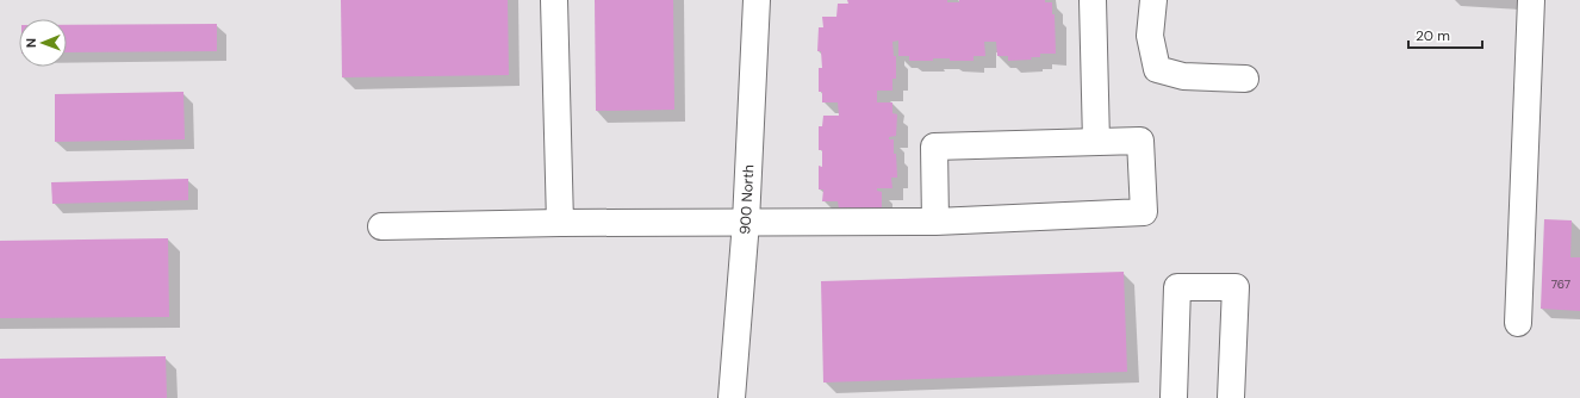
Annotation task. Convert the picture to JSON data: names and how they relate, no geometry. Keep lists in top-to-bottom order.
{
  "streets": {
    "street": ["900 North"]
  },
  "house_numbers": ["767"],
  "scale_bar": "20 m",
  "north": "left"
}
